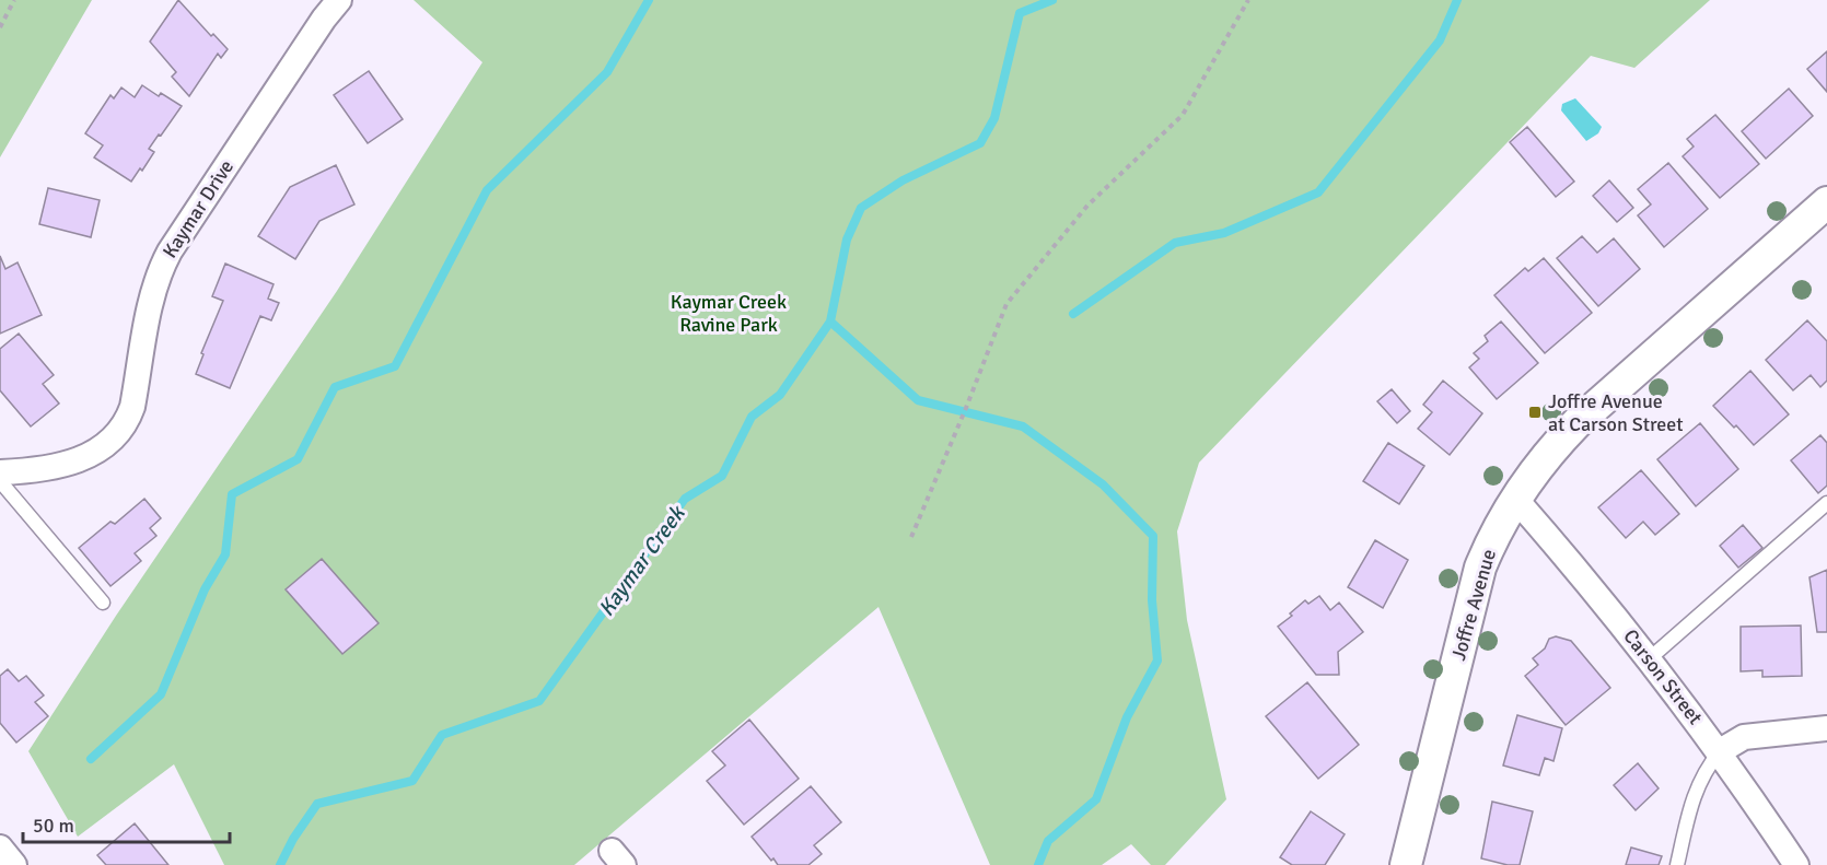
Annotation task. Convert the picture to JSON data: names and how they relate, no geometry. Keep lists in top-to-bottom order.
{
  "streets": {
    "street": ["Kaymar Drive", "Joffre Avenue", "Carson Street"]
  },
  "crossings": [
    ["Joffre Avenue", "Carson Street"]
  ],
  "water": ["Kaymar Creek"],
  "parks": ["Kaymar Creek Ravine Park"],
  "places": {
    "transit": ["Joffre Avenue at Carson Street"]
  },
  "scale_bar": "50 m"
}
